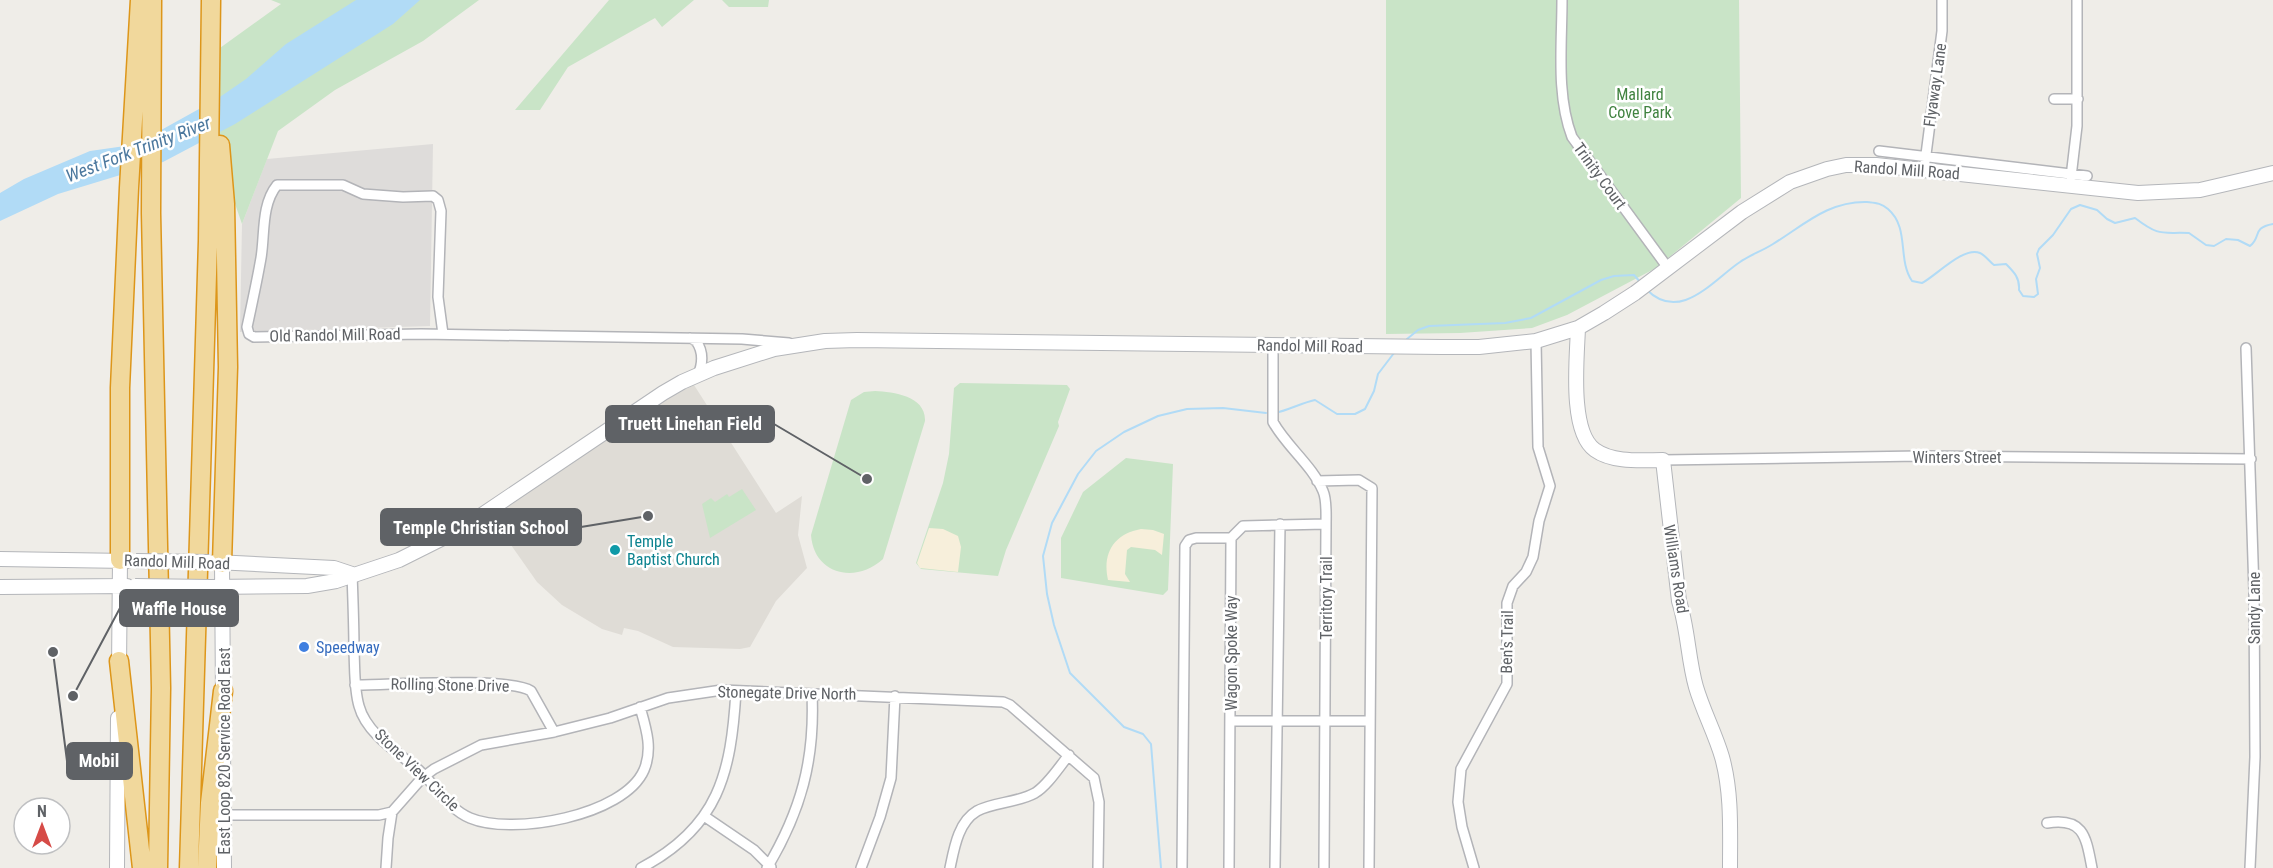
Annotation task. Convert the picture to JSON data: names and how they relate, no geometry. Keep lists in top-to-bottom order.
{
  "streets": {
    "main road": ["Randol Mill Road", "Williams Road", "East Loop 820 Service Road East"],
    "street": [
      "Flyaway Lane",
      "Trinity Court",
      "Old Randol Mill Road",
      "Winters Street",
      "Territory Trail",
      "Sandy Lane",
      "Ben's Trail",
      "Wagon Spoke Way",
      "Rolling Stone Drive",
      "Stonegate Drive North",
      "Stone View Circle"
    ]
  },
  "crossings": [
    ["Flyaway Lane", "Randol Mill Road"],
    ["Randol Mill Road", "Trinity Court"],
    ["Randol Mill Road", "Old Randol Mill Road"],
    ["Randol Mill Road", "Territory Trail"],
    ["Randol Mill Road", "Ben's Trail"],
    ["Randol Mill Road", "East Loop 820 Service Road East"],
    ["Randol Mill Road", "Stone View Circle"],
    ["Winters Street", "Williams Road"],
    ["Winters Street", "Sandy Lane"],
    ["Rolling Stone Drive", "Stonegate Drive North"],
    ["Rolling Stone Drive", "Stone View Circle"],
    ["Stonegate Drive North", "Stone View Circle"]
  ],
  "water": ["West Fork Trinity River"],
  "parks": ["Mallard Cove Park"],
  "places": [
    "Truett Linehan Field",
    "Temple Christian School",
    "Temple Baptist Church",
    "Speedway",
    "Mobil",
    "Waffle House"
  ],
  "north": "top"
}
